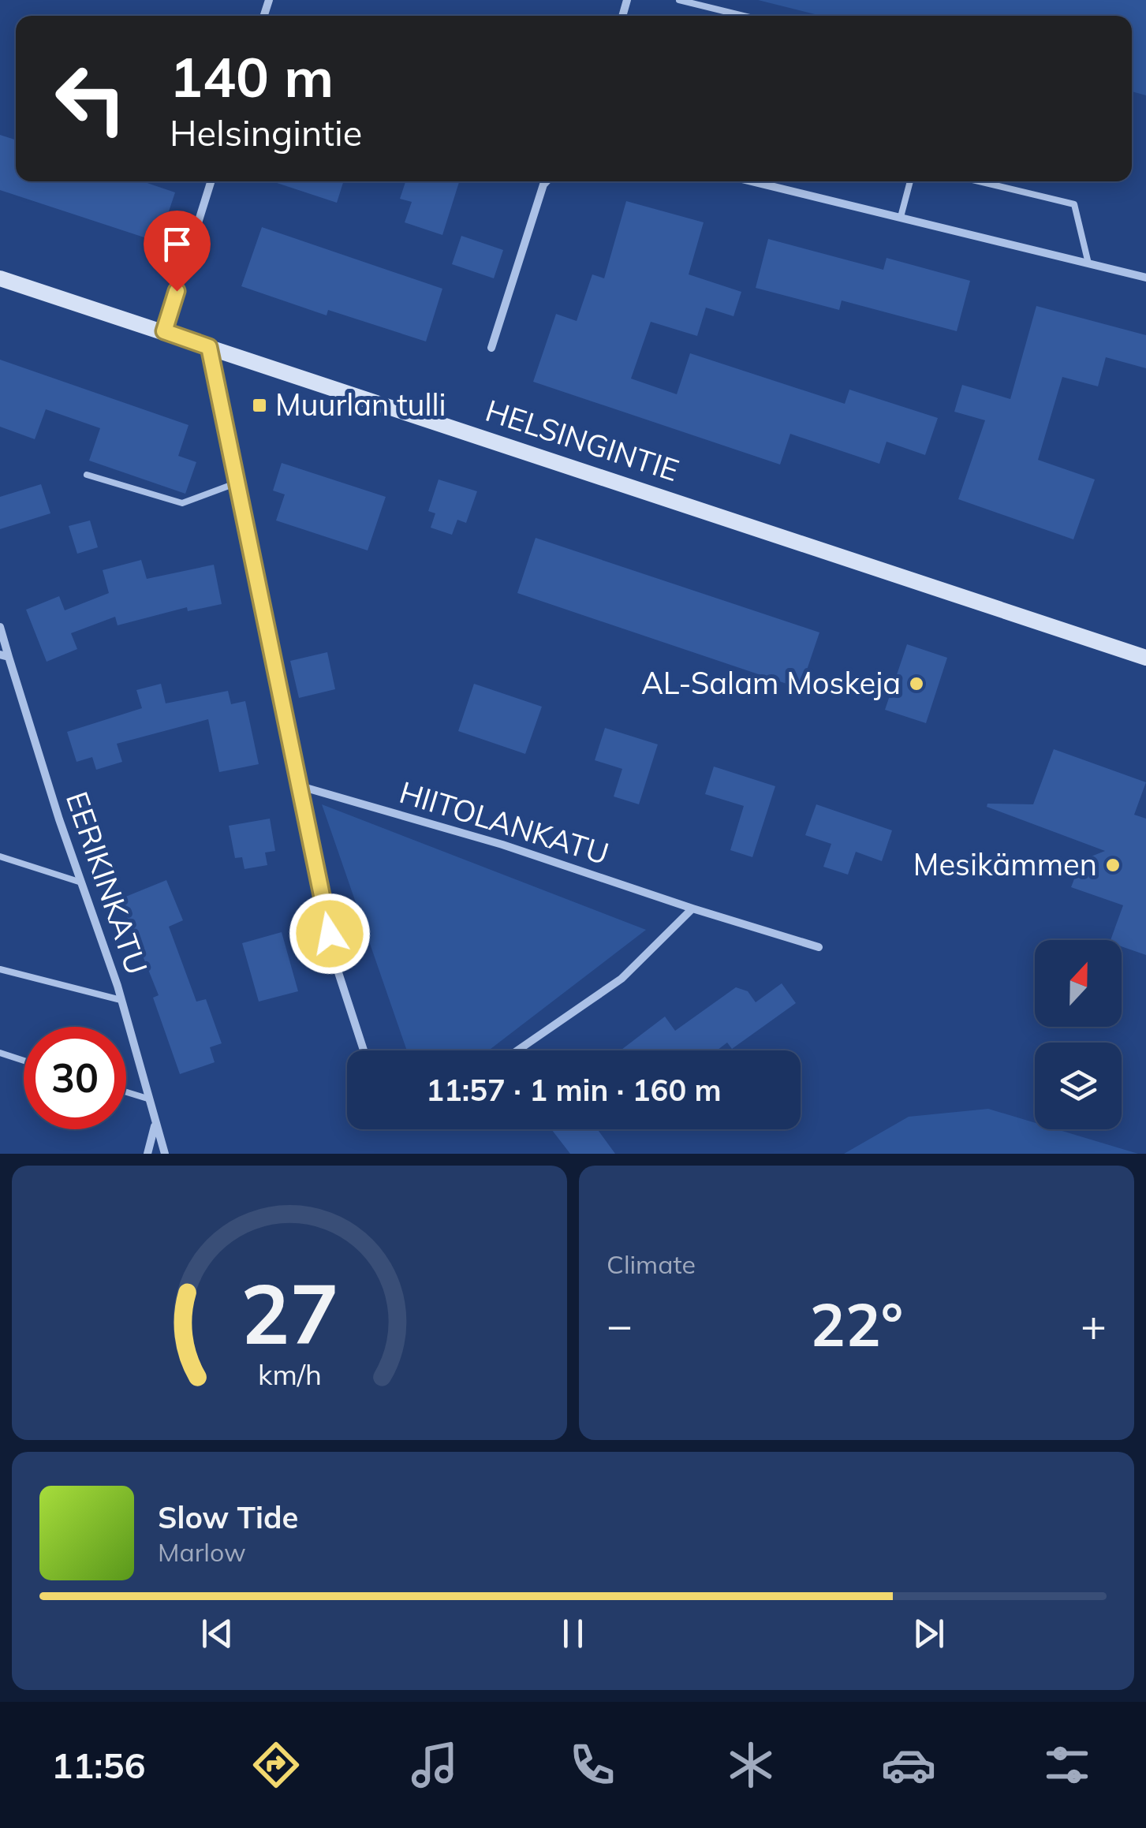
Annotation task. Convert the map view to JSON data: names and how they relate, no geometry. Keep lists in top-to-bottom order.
{
  "streets": {
    "main road": ["HELSINGINTIE"],
    "street": ["HIITOLANKATU", "EERIKINKATU"]
  },
  "places": {
    "transit": ["Muurlan tulli"],
    "other": ["AL-Salam Moskeja", "Mesikämmen"]
  },
  "north": "top",
  "page": {
    "turn": ["140 m", "Helsingintie"],
    "limit": "30",
    "trip": "11:57 · 1 min · 160 m",
    "tile": "Climate",
    "heat": ["−", "22°", "+"],
    "song": ["Slow Tide", "Marlow"],
    "tabs": "11:56",
    "gauge": ["27", "km/h"]
  }
}
